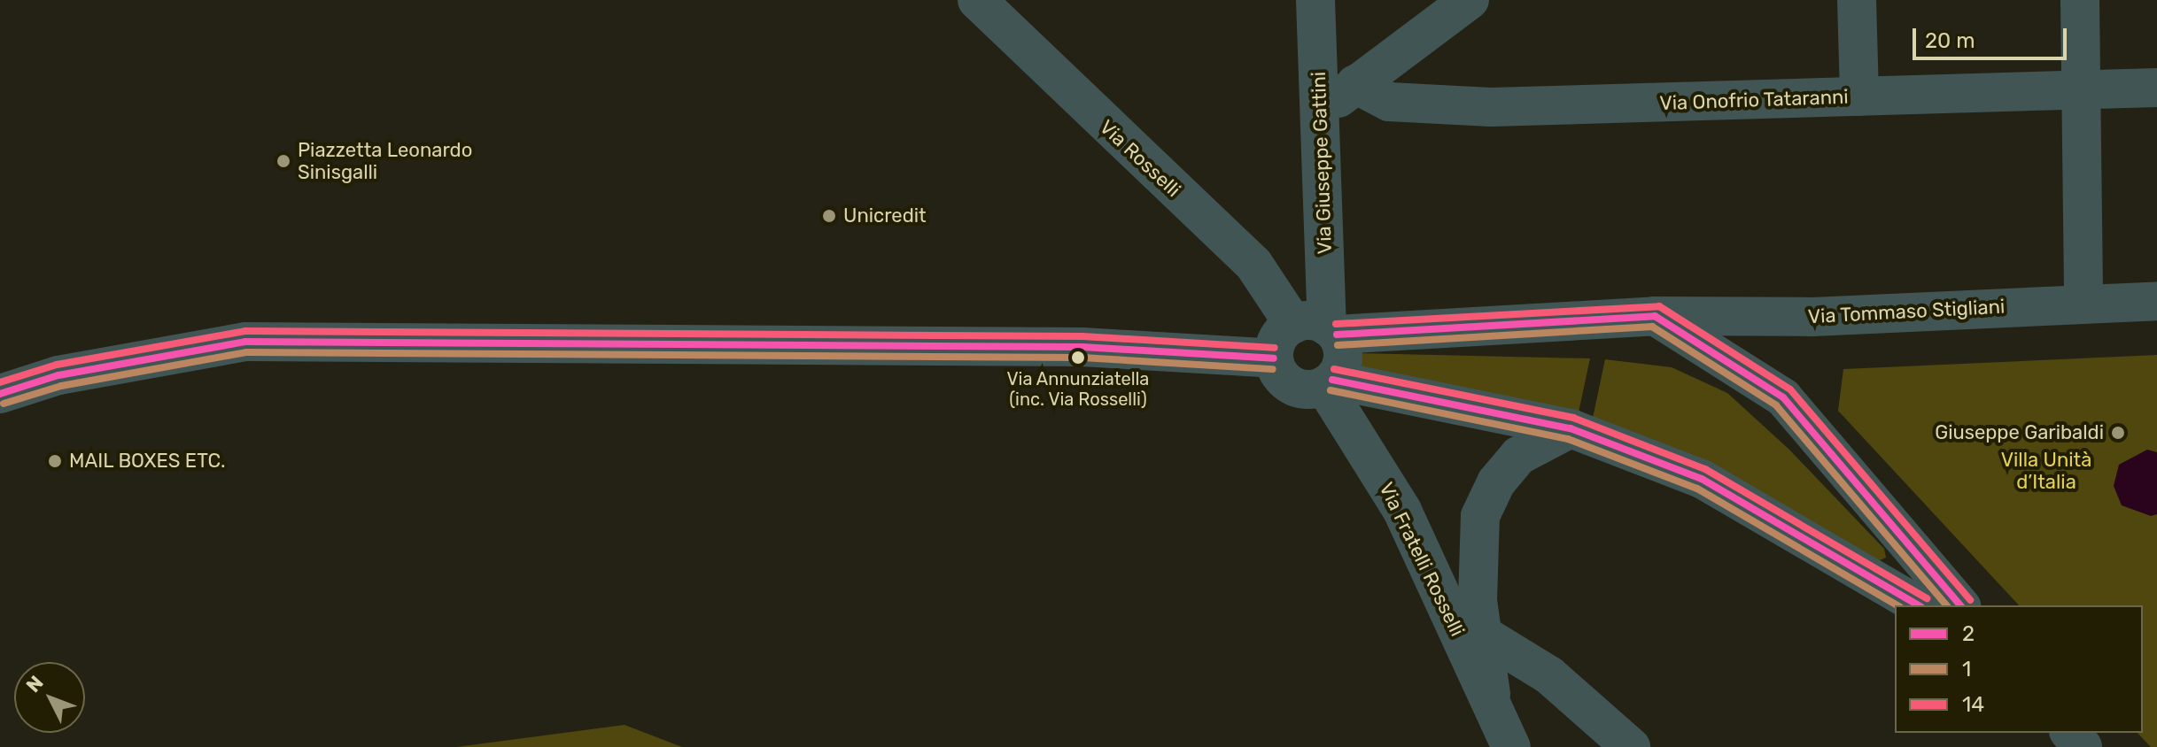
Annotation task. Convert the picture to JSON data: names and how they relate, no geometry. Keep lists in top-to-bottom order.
{
  "streets": {
    "street": [
      "Via Onofrio Tataranni",
      "Via Rosselli",
      "Via Giuseppe Gattini",
      "Via Tommaso Stigliani",
      "Via Fratelli Rosselli"
    ]
  },
  "crossings": [
    ["Via Rosselli", "Via Giuseppe Gattini"],
    ["Via Rosselli", "Via Tommaso Stigliani"],
    ["Via Rosselli", "Via Fratelli Rosselli"],
    ["Via Giuseppe Gattini", "Via Tommaso Stigliani"],
    ["Via Giuseppe Gattini", "Via Fratelli Rosselli"],
    ["Via Tommaso Stigliani", "Via Fratelli Rosselli"]
  ],
  "parks": ["Villa Unità d’Italia"],
  "places": [
    "Piazzetta Leonardo Sinisgalli",
    "Unicredit",
    "Via Annunziatella (inc. Via Rosselli)",
    "Giuseppe Garibaldi",
    "MAIL BOXES ETC."
  ],
  "lines": ["transit line 14", "transit line 2", "transit line 1"],
  "legend": ["2", "1", "14"],
  "scale_bar": "20 m",
  "north": "top left"
}
